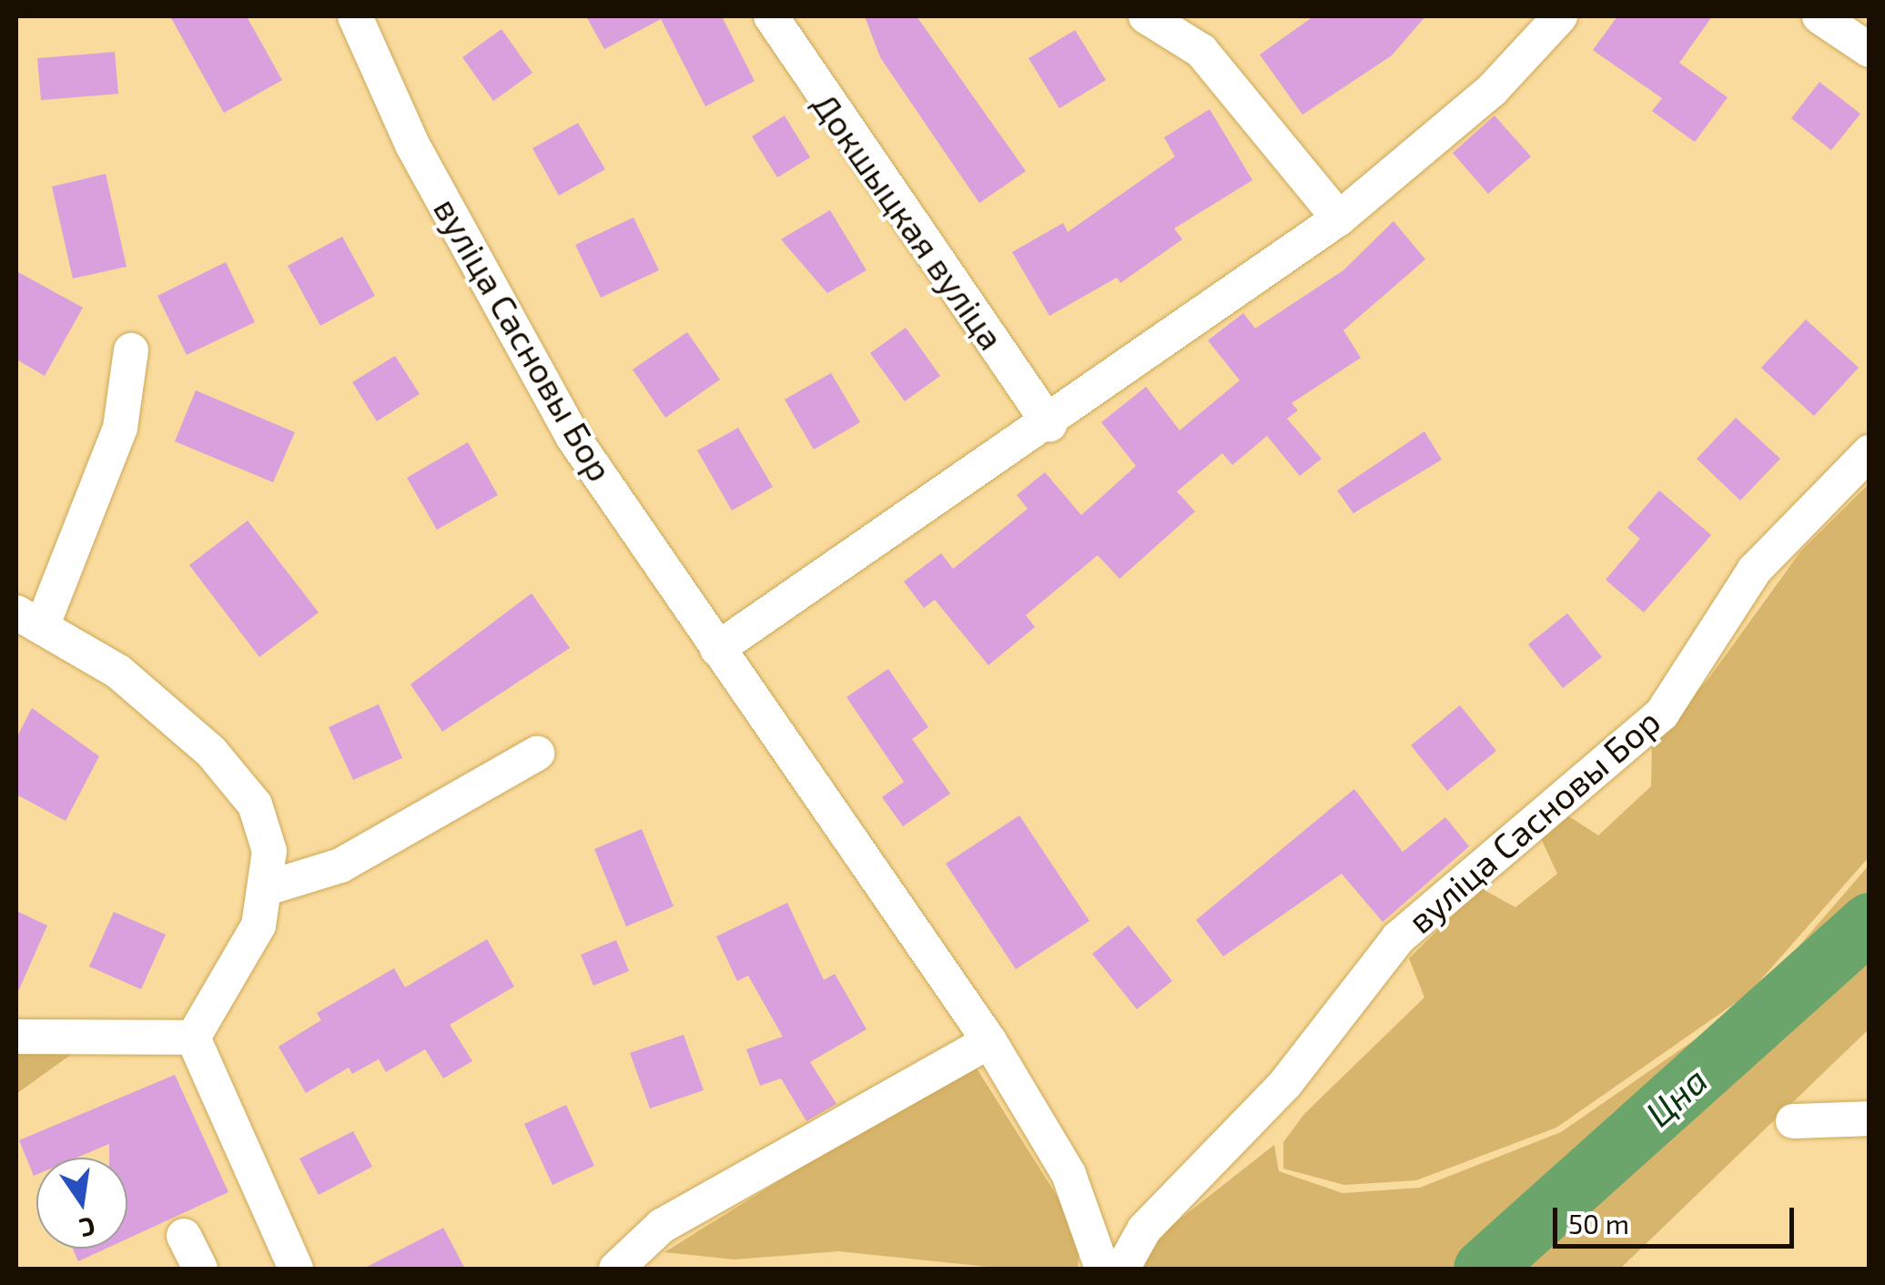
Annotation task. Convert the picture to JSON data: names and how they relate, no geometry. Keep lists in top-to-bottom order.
{
  "streets": {
    "street": ["Докшыцкая вуліца", "вуліца Сасновы Бор"]
  },
  "water": ["Цна"],
  "scale_bar": "50 m",
  "north": "bottom"
}
